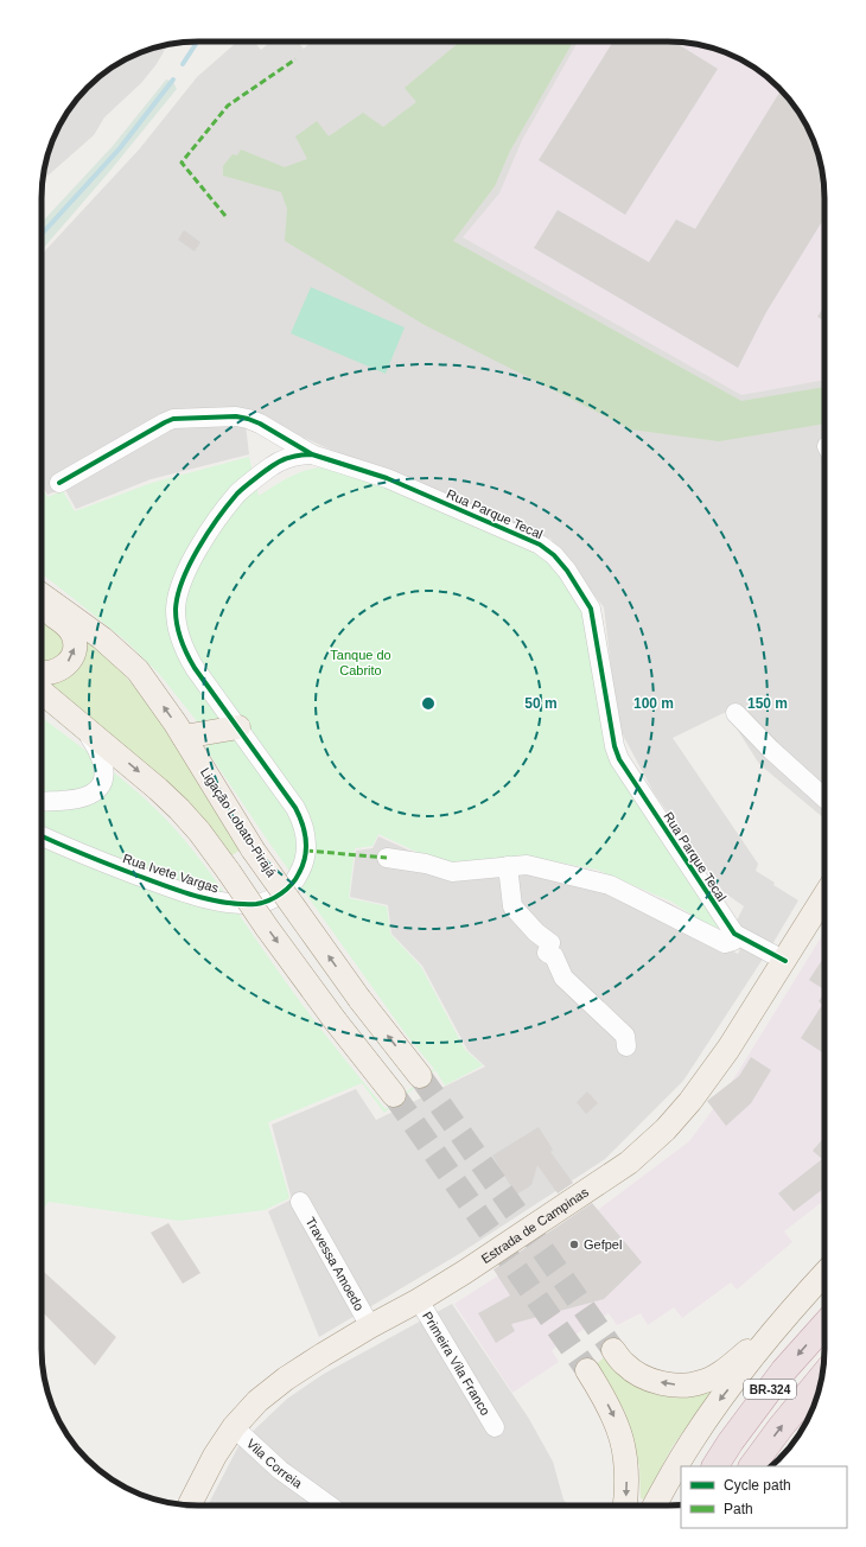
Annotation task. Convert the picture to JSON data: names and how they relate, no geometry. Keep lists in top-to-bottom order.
{
  "streets": {
    "highway": ["BR-324"],
    "main road": ["Ligação Lobato-Pirajá", "Estrada de Campinas"],
    "street": [
      "Rua Parque Tecal",
      "Rua Ivete Vargas",
      "Travessa Amoedo",
      "Primeira Vila Franco",
      "Vila Correia"
    ]
  },
  "crossings": [
    ["Rua Parque Tecal", "Rua Ivete Vargas"],
    ["Rua Parque Tecal", "Estrada de Campinas"],
    ["Estrada de Campinas", "Travessa Amoedo"],
    ["Estrada de Campinas", "Primeira Vila Franco"],
    ["Estrada de Campinas", "Vila Correia"]
  ],
  "parks": ["Tanque do Cabrito"],
  "places": ["Gefpel"],
  "legend": ["Cycle path", "Path"],
  "rings": ["50 m", "100 m", "150 m"]
}
